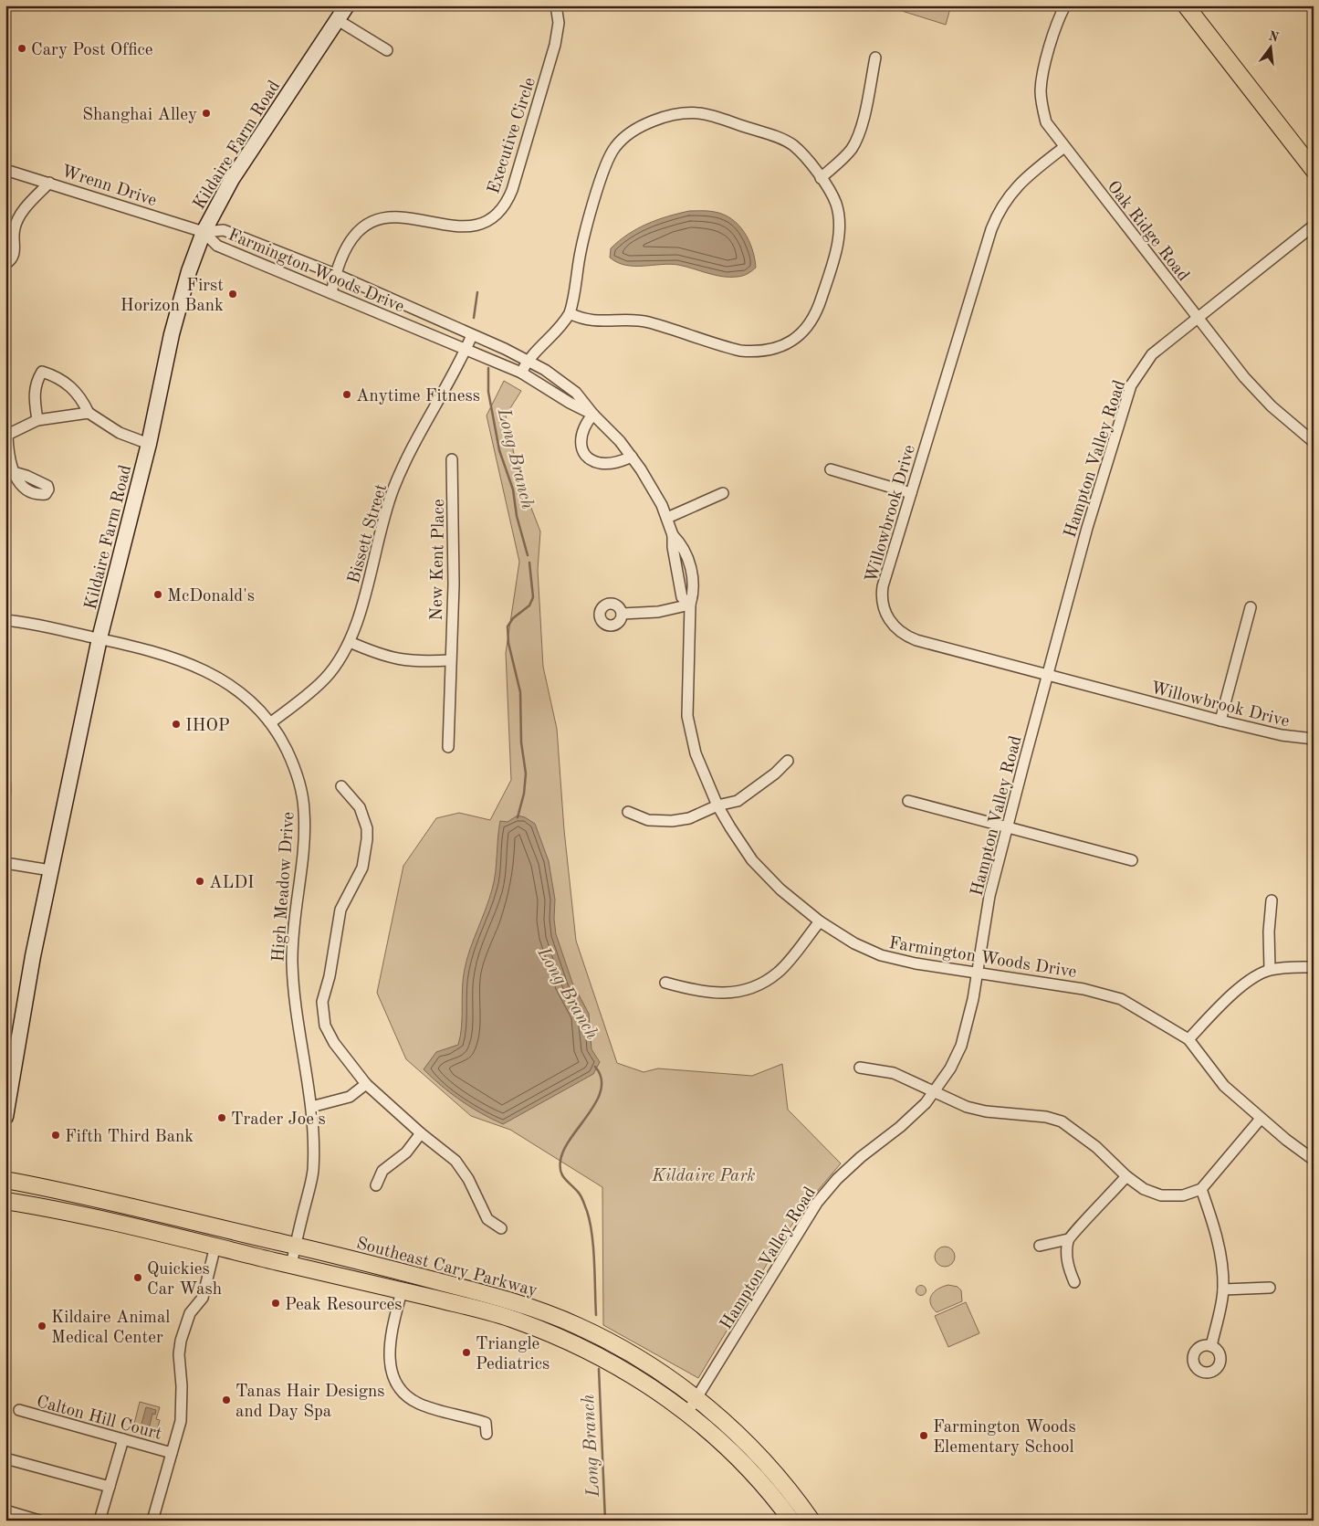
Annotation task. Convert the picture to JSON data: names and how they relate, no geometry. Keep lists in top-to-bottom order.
{
  "streets": {
    "main road": ["Kildaire Farm Road", "Southeast Cary Parkway"],
    "street": [
      "Executive Circle",
      "Wrenn Drive",
      "Oak Ridge Road",
      "Farmington Woods Drive",
      "Hampton Valley Road",
      "Willowbrook Drive",
      "Bissett Street",
      "New Kent Place",
      "High Meadow Drive",
      "Calton Hill Court"
    ]
  },
  "crossings": [
    ["Executive Circle", "Farmington Woods Drive"],
    ["Kildaire Farm Road", "Wrenn Drive"],
    ["Kildaire Farm Road", "Farmington Woods Drive"],
    ["Kildaire Farm Road", "High Meadow Drive"],
    ["Wrenn Drive", "Farmington Woods Drive"],
    ["Oak Ridge Road", "Hampton Valley Road"],
    ["Oak Ridge Road", "Willowbrook Drive"],
    ["Farmington Woods Drive", "Hampton Valley Road"],
    ["Farmington Woods Drive", "Bissett Street"],
    ["Hampton Valley Road", "Willowbrook Drive"],
    ["Hampton Valley Road", "Southeast Cary Parkway"],
    ["Bissett Street", "High Meadow Drive"],
    ["High Meadow Drive", "Southeast Cary Parkway"]
  ],
  "water": ["Long Branch"],
  "parks": ["Kildaire Park"],
  "places": [
    "Cary Post Office",
    "Shanghai Alley",
    "First Horizon Bank",
    "Anytime Fitness",
    "McDonald's",
    "IHOP",
    "ALDI",
    "Trader Joe's",
    "Fifth Third Bank",
    "Quickies Car Wash",
    "Peak Resources",
    "Kildaire Animal Medical Center",
    "Triangle Pediatrics",
    "Tanas Hair Designs and Day Spa",
    "Farmington Woods Elementary School"
  ],
  "north": "top"
}
